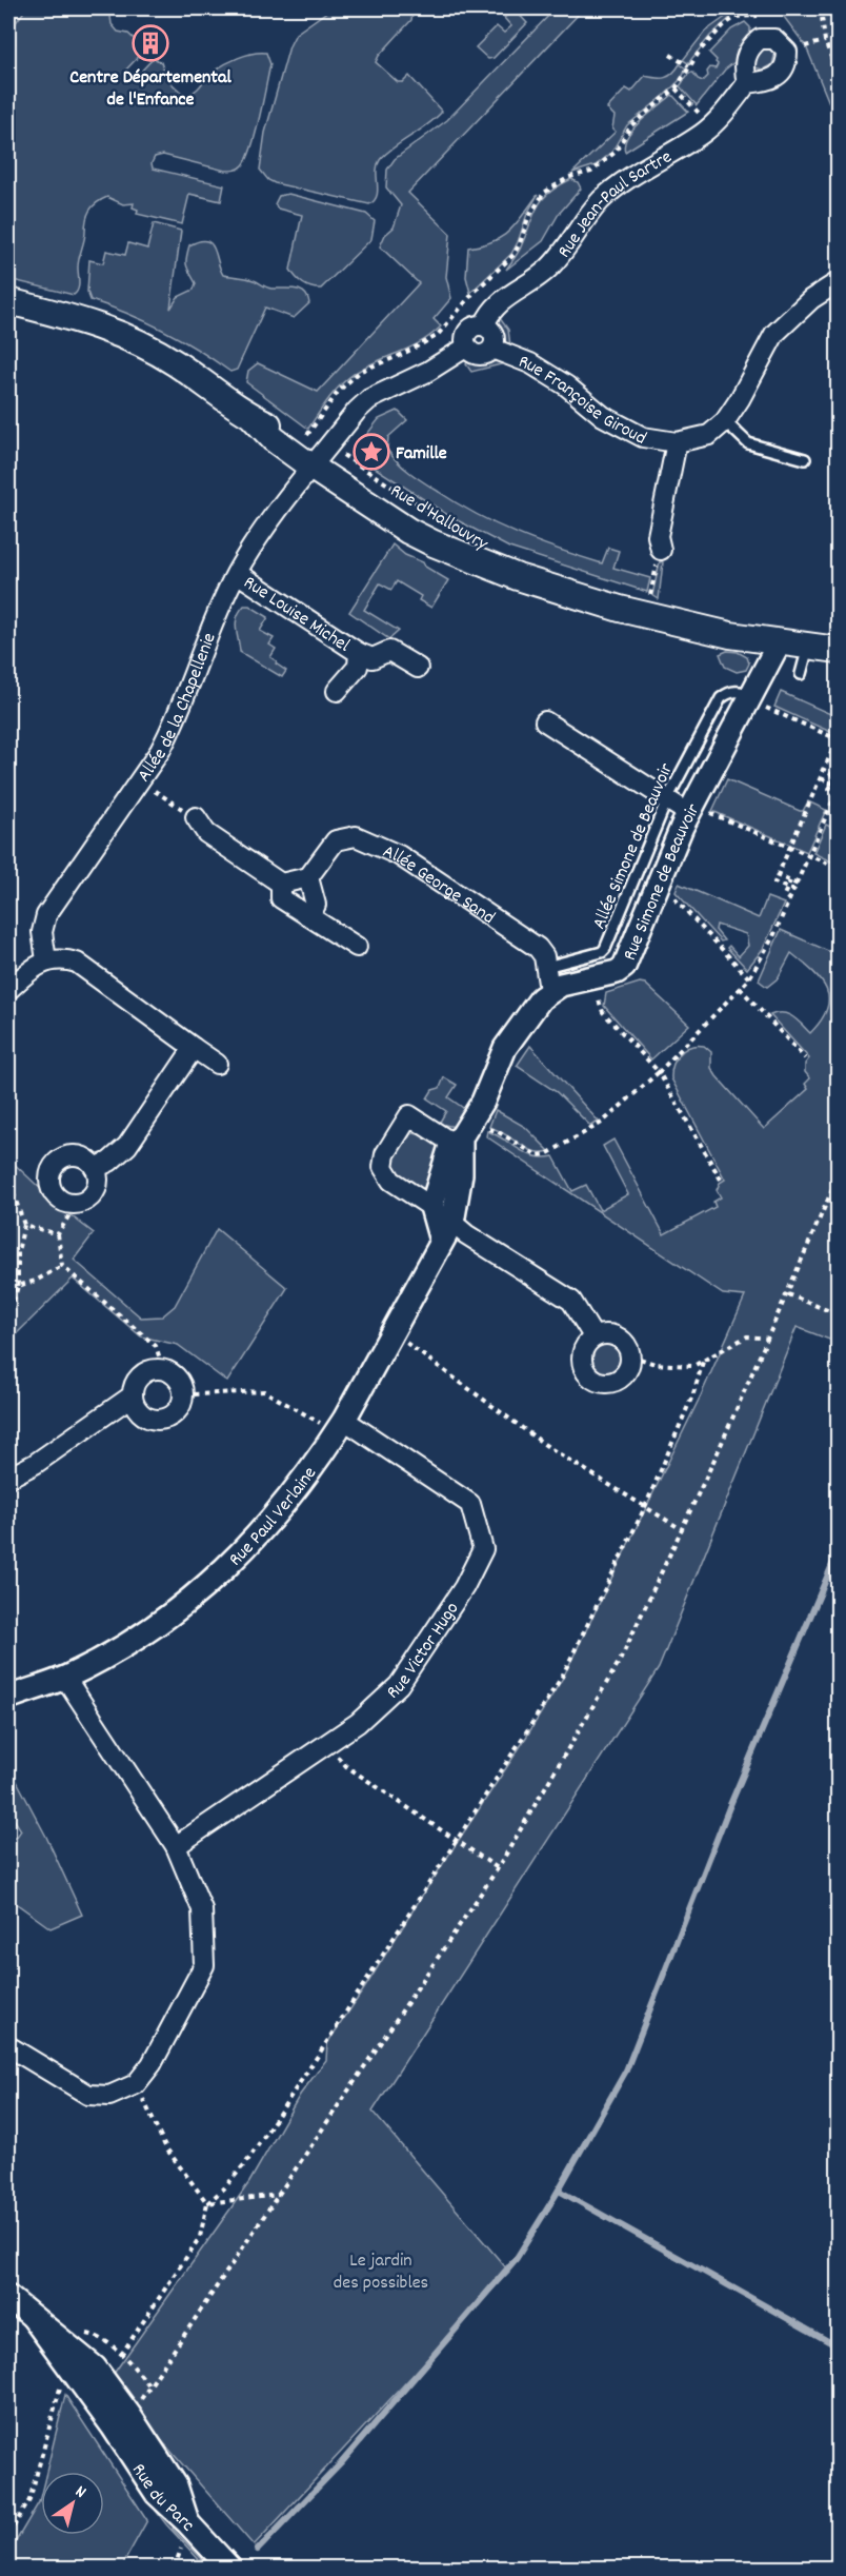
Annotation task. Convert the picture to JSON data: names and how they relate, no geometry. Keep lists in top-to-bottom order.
{
  "streets": {
    "main road": ["Rue d'Hallouvry"],
    "street": [
      "Rue Jean-Paul Sartre",
      "Rue Françoise Giroud",
      "Rue Louise Michel",
      "Allée de la Chapellenie",
      "Rue Simone de Beauvoir",
      "Allée George Sand",
      "Rue Paul Verlaine",
      "Rue Victor Hugo",
      "Rue du Parc"
    ],
    "lane": ["Allée Simone de Beauvoir"]
  },
  "crossings": [
    ["Rue Jean-Paul Sartre", "Rue Françoise Giroud"],
    ["Rue d'Hallouvry", "Allée de la Chapellenie"],
    ["Rue d'Hallouvry", "Rue Simone de Beauvoir"],
    ["Rue Louise Michel", "Allée de la Chapellenie"],
    ["Allée Simone de Beauvoir", "Rue Simone de Beauvoir"],
    ["Allée Simone de Beauvoir", "Allée George Sand"],
    ["Rue Simone de Beauvoir", "Allée George Sand"],
    ["Rue Paul Verlaine", "Rue Victor Hugo"]
  ],
  "parks": ["Le jardin des possibles"],
  "places": {
    "building": ["Centre Départemental de l'Enfance"],
    "place": ["Famille"]
  },
  "north": "top right"
}
